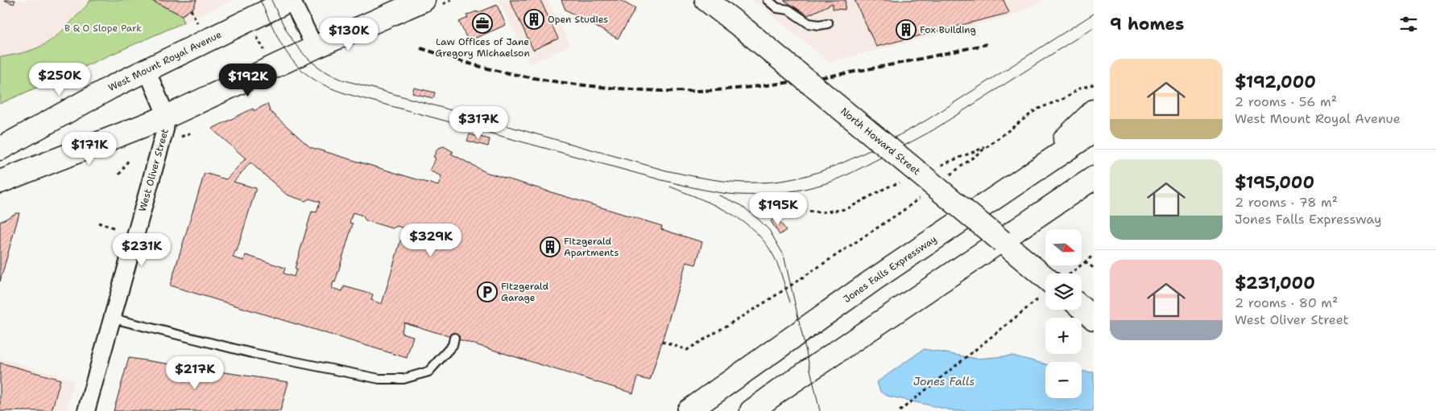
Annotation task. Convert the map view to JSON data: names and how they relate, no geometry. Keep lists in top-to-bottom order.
{
  "streets": {
    "main road": ["West Mount Royal Avenue", "North Howard Street", "Jones Falls Expressway"],
    "street": ["West Oliver Street"]
  },
  "crossings": [
    ["West Mount Royal Avenue", "West Oliver Street"]
  ],
  "water": ["Jones Falls"],
  "parks": ["B & O Slope Park"],
  "places": {
    "building": ["Open Studies", "Fox Building", "Fitzgerald Apartments"],
    "office": ["Law Offices of Jane Gregory Michaelson"],
    "parking": ["Fitzgerald Garage"]
  },
  "north": "right",
  "page": {
    "heading": "9 homes",
    "price": [
      "$130K",
      "$250K",
      "$192K",
      "$317K",
      "$171K",
      "$195K",
      "$329K",
      "$231K",
      "$217K"
    ],
    "list": [
      {
        "name": "$192,000",
        "note": "2 rooms · 56 m² · West Mount Royal Avenue"
      },
      {
        "name": "$195,000",
        "note": "2 rooms · 78 m² · Jones Falls Expressway"
      },
      {
        "name": "$231,000",
        "note": "2 rooms · 80 m² · West Oliver Street"
      }
    ],
    "map_buttons": ["+", "−"]
  }
}
